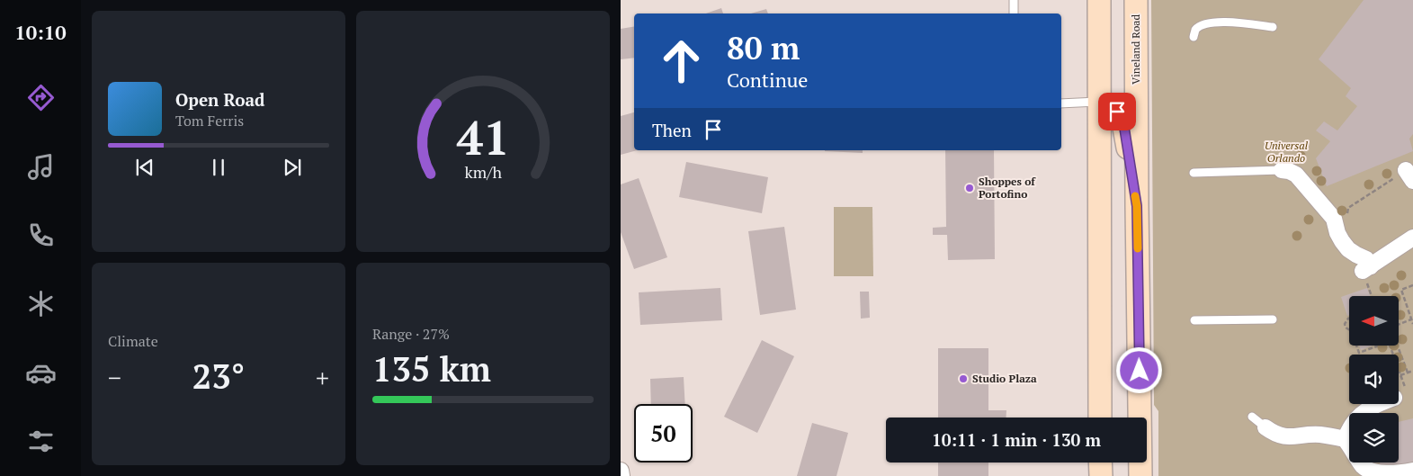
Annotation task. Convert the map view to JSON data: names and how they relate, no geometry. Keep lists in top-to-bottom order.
{
  "streets": {
    "main road": ["Vineland Road"]
  },
  "parks": ["Universal Orlando"],
  "places": ["Shoppes of Portofino", "Studio Plaza"],
  "north": "left",
  "page": {
    "tabs": "10:10",
    "turn": ["80 m", "Continue"],
    "song": ["Open Road", "Tom Ferris"],
    "then": "Then",
    "tile": [
      "Climate",
      ["Range · 27%", "135 km"]
    ],
    "heat": ["−", "23°", "+"],
    "limit": "50",
    "trip": "10:11 · 1 min · 130 m",
    "gauge": ["41", "km/h"]
  }
}
